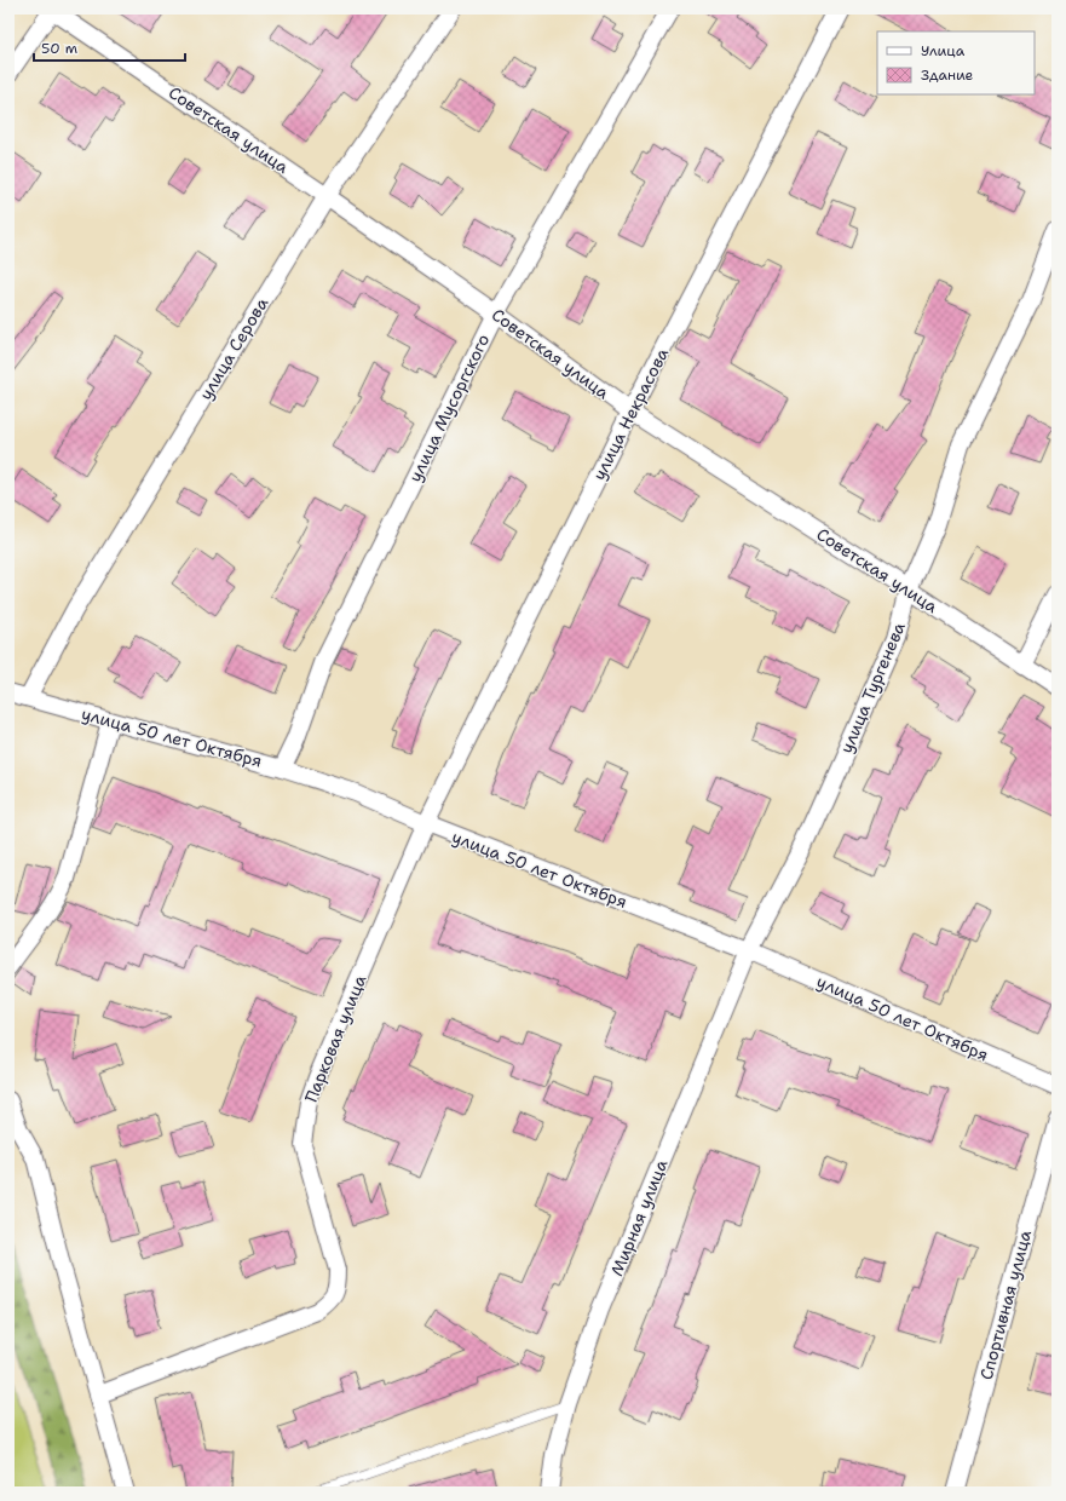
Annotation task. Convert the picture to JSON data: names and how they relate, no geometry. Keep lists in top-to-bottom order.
{
  "streets": {
    "street": [
      "Советская улица",
      "улица Серова",
      "улица Мусоргского",
      "улица Некрасова",
      "улица Тургенева",
      "улица 50 лет Октября",
      "Парковая улица",
      "Мирная улица",
      "Спортивная улица"
    ]
  },
  "crossings": [
    ["Советская улица", "улица Серова"],
    ["Советская улица", "улица Мусоргского"],
    ["Советская улица", "улица Некрасова"],
    ["Советская улица", "улица Тургенева"],
    ["улица Серова", "улица 50 лет Октября"],
    ["улица Мусоргского", "улица 50 лет Октября"],
    ["улица Некрасова", "улица 50 лет Октября"],
    ["улица Некрасова", "Парковая улица"],
    ["улица Тургенева", "улица 50 лет Октября"],
    ["улица Тургенева", "Мирная улица"],
    ["улица 50 лет Октября", "Парковая улица"],
    ["улица 50 лет Октября", "Мирная улица"]
  ],
  "legend": ["Улица", "Здание"],
  "scale_bar": "50 m"
}
